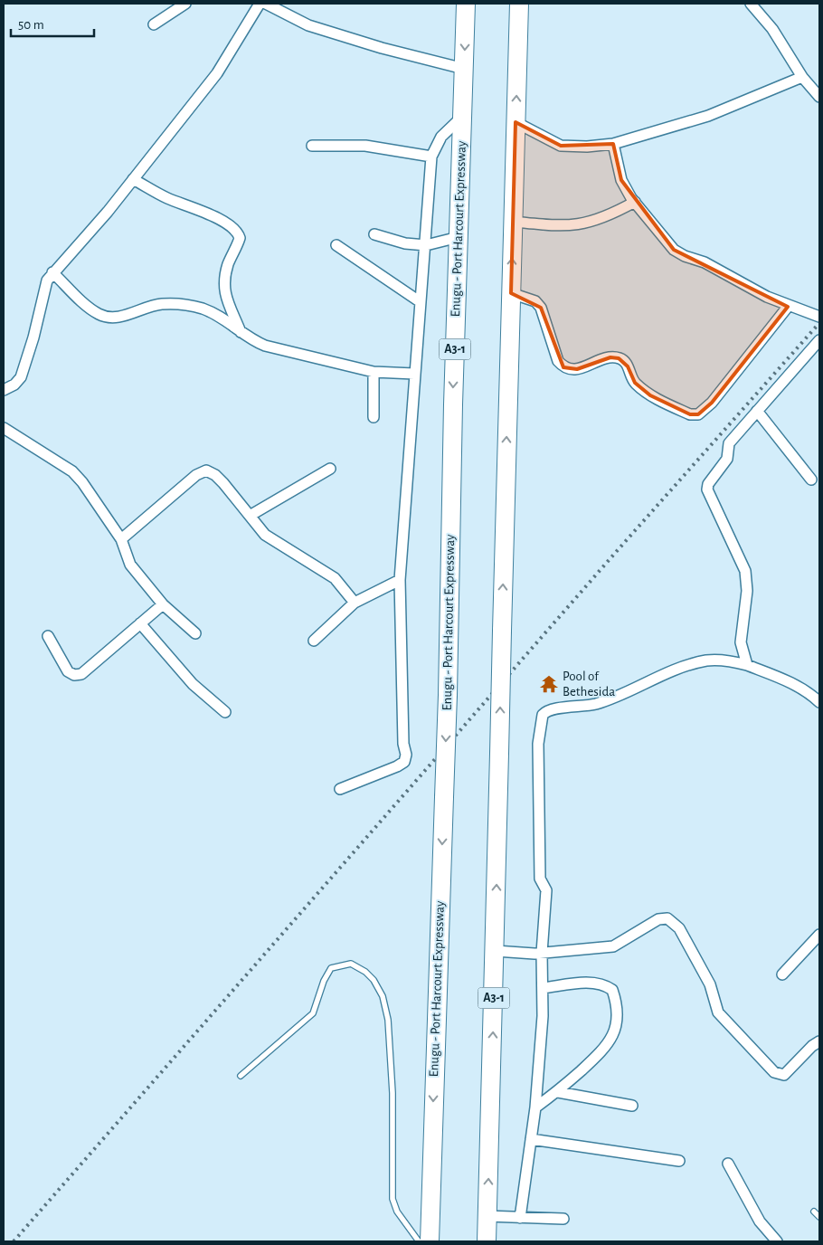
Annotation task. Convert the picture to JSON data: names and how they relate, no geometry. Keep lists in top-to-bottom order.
{
  "streets": {
    "highway": ["Enugu - Port Harcourt Expressway", "A3-1"]
  },
  "places": {
    "temple": ["Pool of Bethesida"]
  },
  "scale_bar": "50 m"
}
